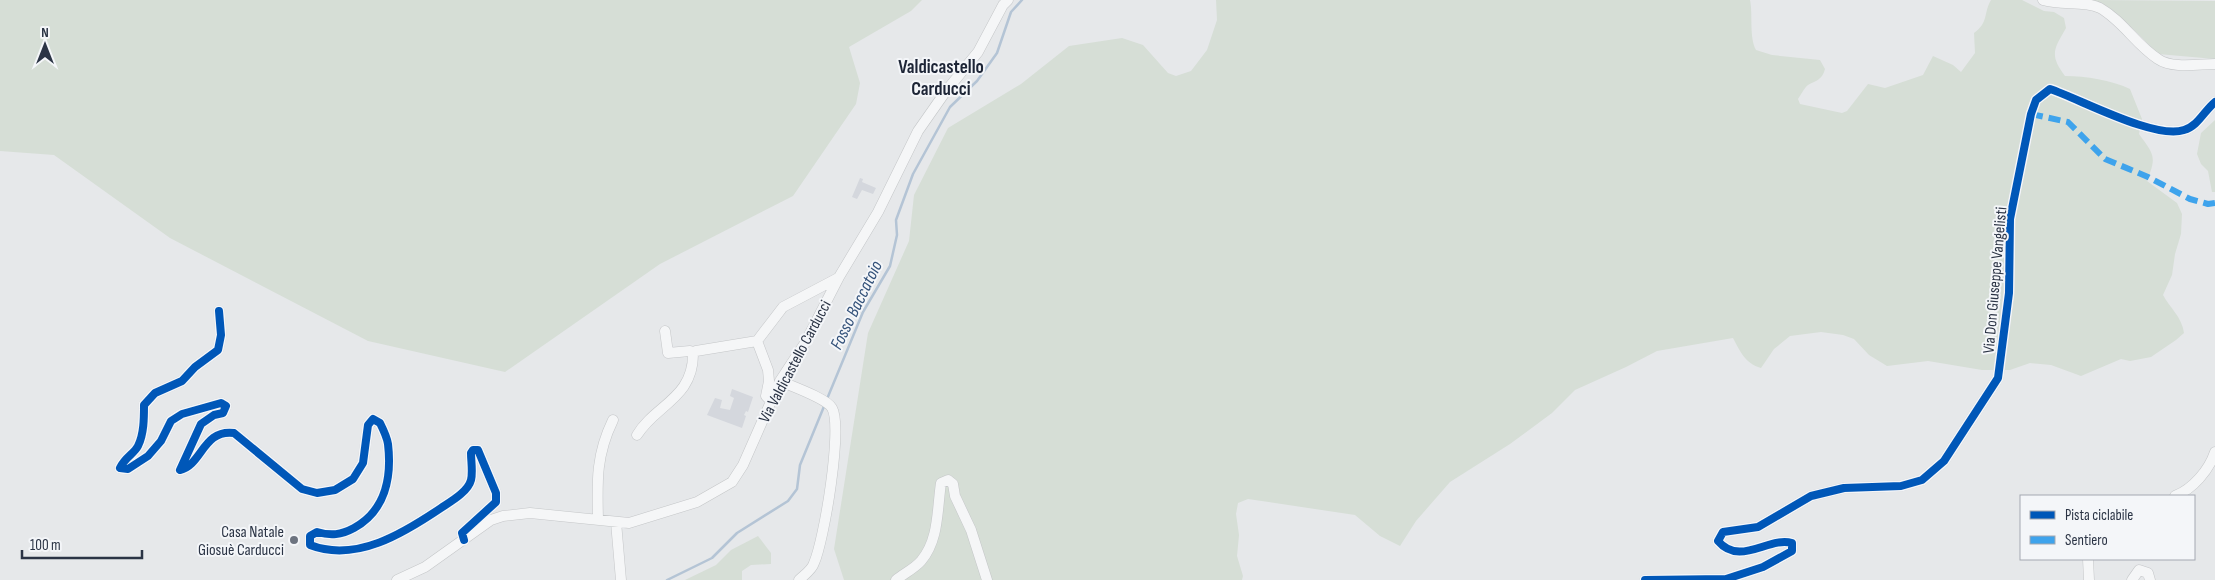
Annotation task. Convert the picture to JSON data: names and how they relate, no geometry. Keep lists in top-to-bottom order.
{
  "streets": {
    "street": ["Via Don Giuseppe Vangelisti", "Via Valdicastello Carducci"]
  },
  "districts": ["Valdicastello Carducci"],
  "water": ["Fosso Baccatoio"],
  "places": ["Casa Natale Giosuè Carducci"],
  "legend": ["Pista ciclabile", "Sentiero"],
  "scale_bar": "100 m",
  "north": "top"
}
